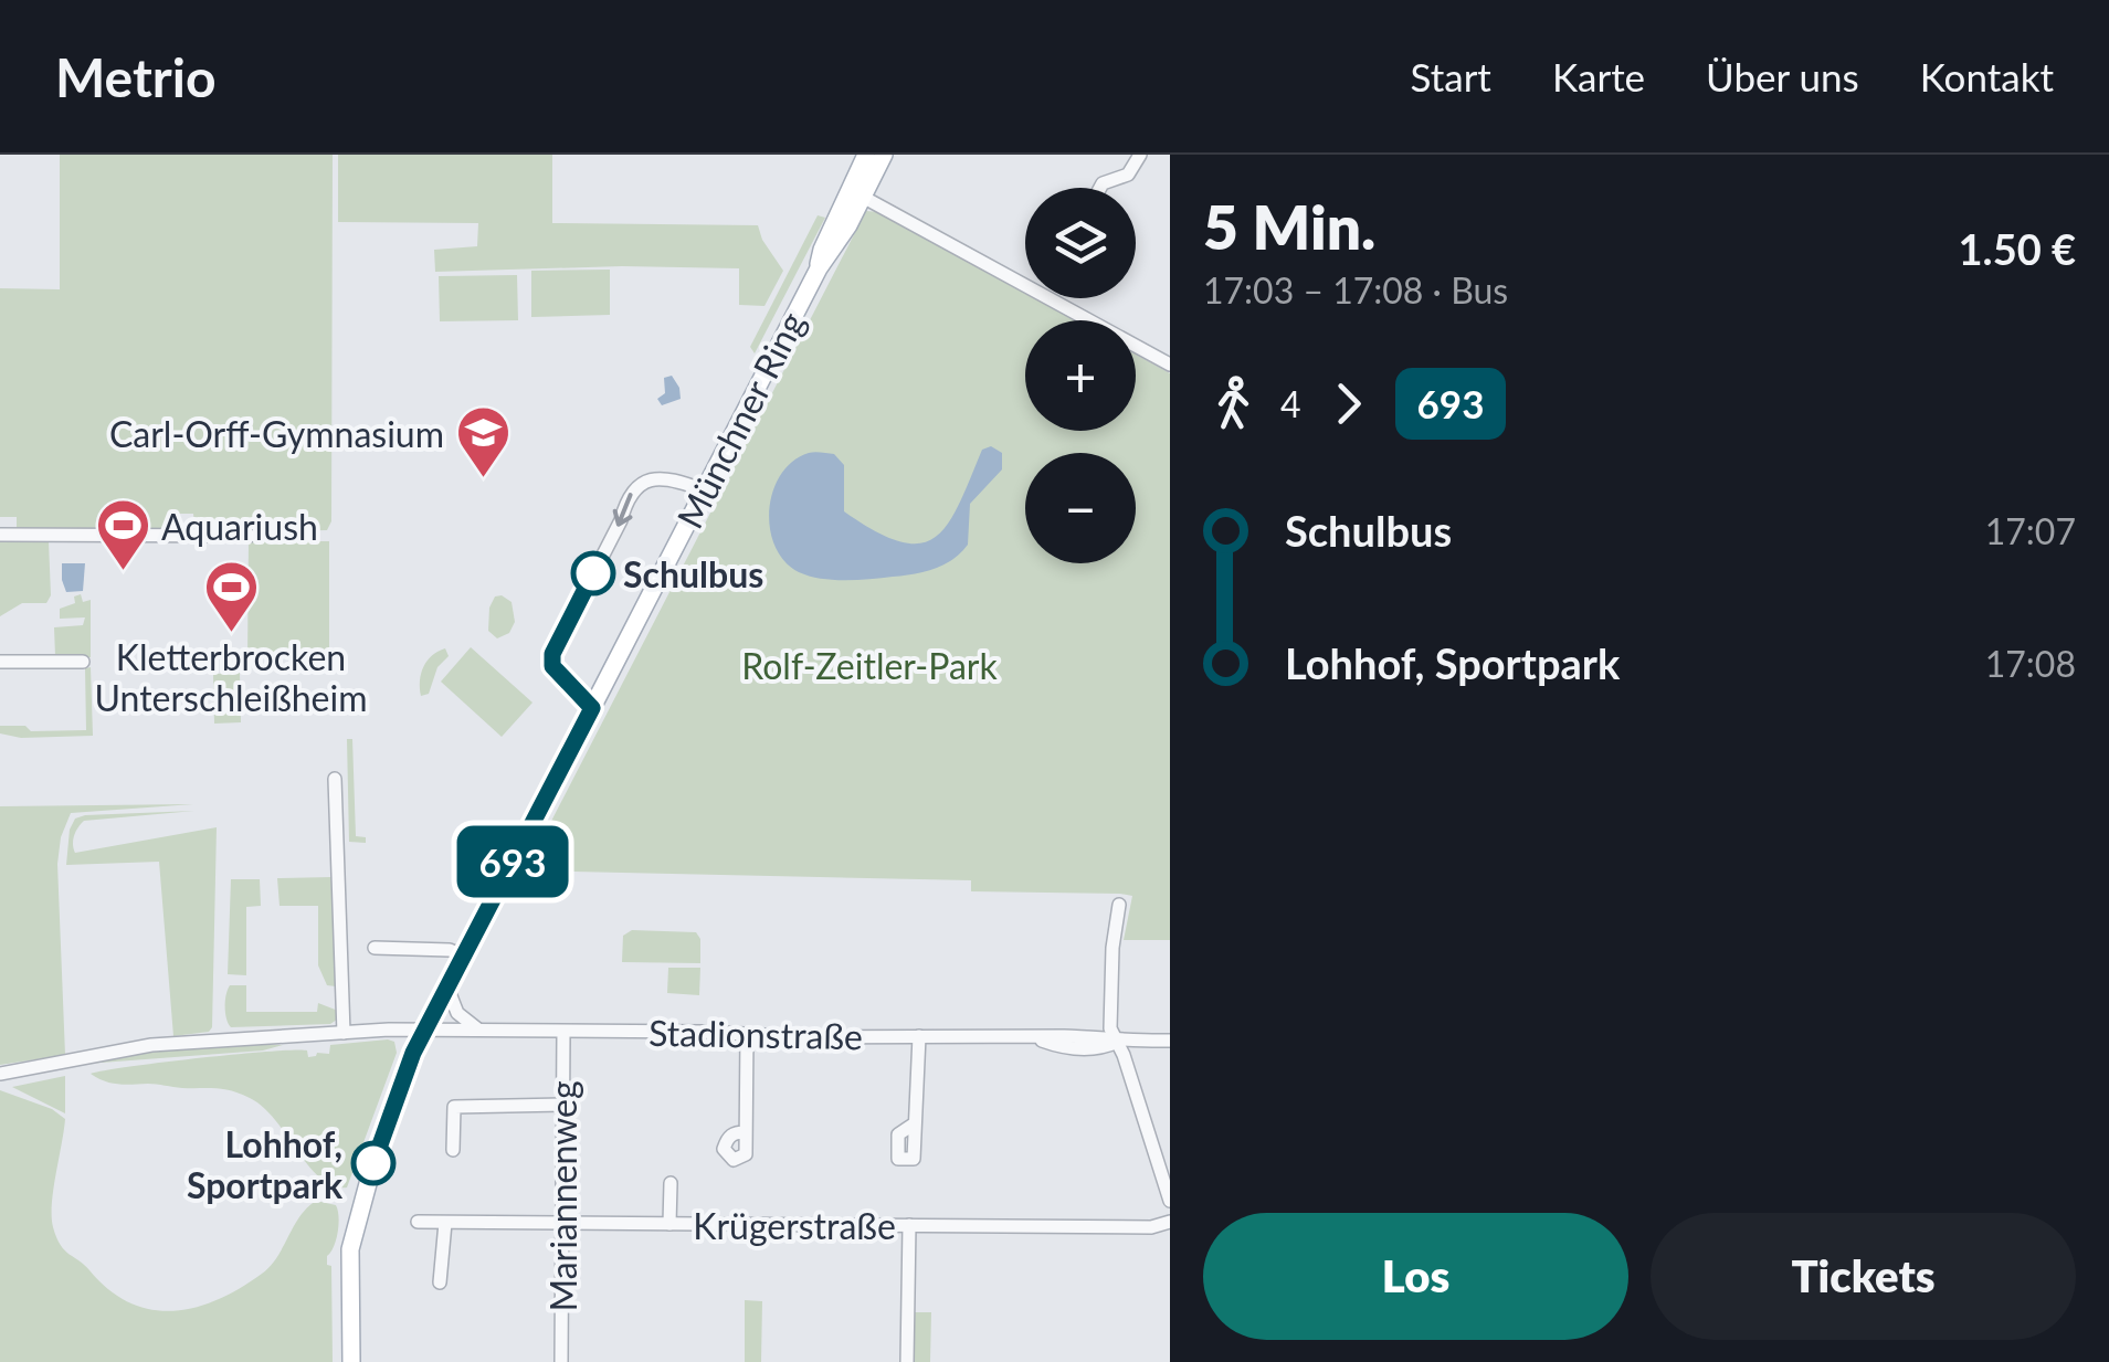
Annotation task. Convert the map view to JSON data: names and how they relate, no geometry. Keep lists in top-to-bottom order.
{
  "streets": {
    "main road": ["Münchner Ring"],
    "street": ["Stadionstraße", "Mariannenweg", "Krügerstraße"]
  },
  "crossings": [
    ["Münchner Ring", "Stadionstraße"],
    ["Stadionstraße", "Mariannenweg"],
    ["Mariannenweg", "Krügerstraße"]
  ],
  "parks": ["Rolf-Zeitler-Park"],
  "places": {
    "school or university": ["Carl-Orff-Gymnasium"],
    "sports": ["Aquariush", "Kletterbrocken Unterschleißheim"],
    "other": ["Schulbus", "Lohhof, Sportpark"]
  },
  "lines": ["bus line 693"],
  "page": {
    "header": "Metrio",
    "nav": [
      "Start",
      "Karte",
      "Über uns",
      "Kontakt"
    ],
    "on_map": "693",
    "heading": ["5 Min.", "17:03 – 17:08 · Bus", "1.50 €"],
    "map_buttons": ["+", "−"],
    "legs": ["4", "693"],
    "list": [
      {
        "name": "Schulbus",
        "value": "17:07"
      },
      {
        "name": "Lohhof, Sportpark",
        "value": "17:08"
      }
    ],
    "buttons": ["Los", "Tickets"]
  }
}
